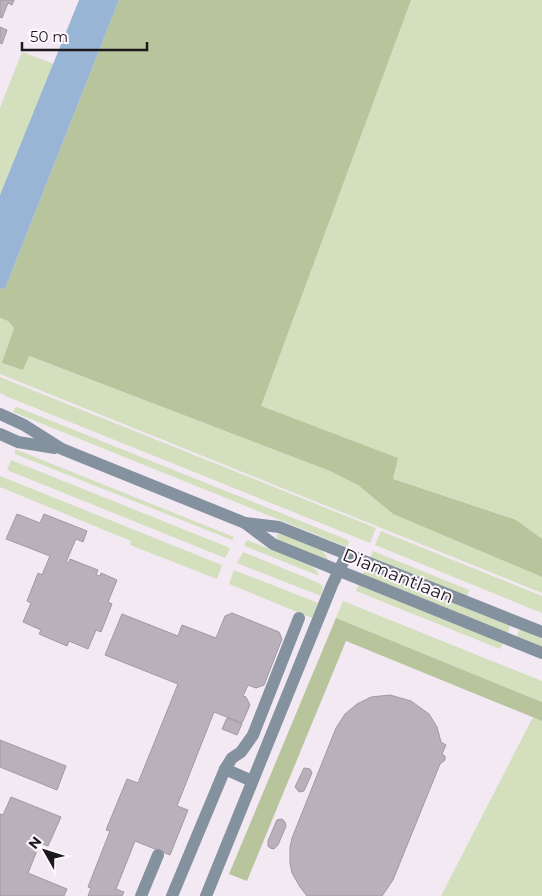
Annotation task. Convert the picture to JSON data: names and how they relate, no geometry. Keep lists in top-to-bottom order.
{
  "streets": {
    "street": ["Diamantlaan"]
  },
  "scale_bar": "50 m",
  "north": "top left"
}
